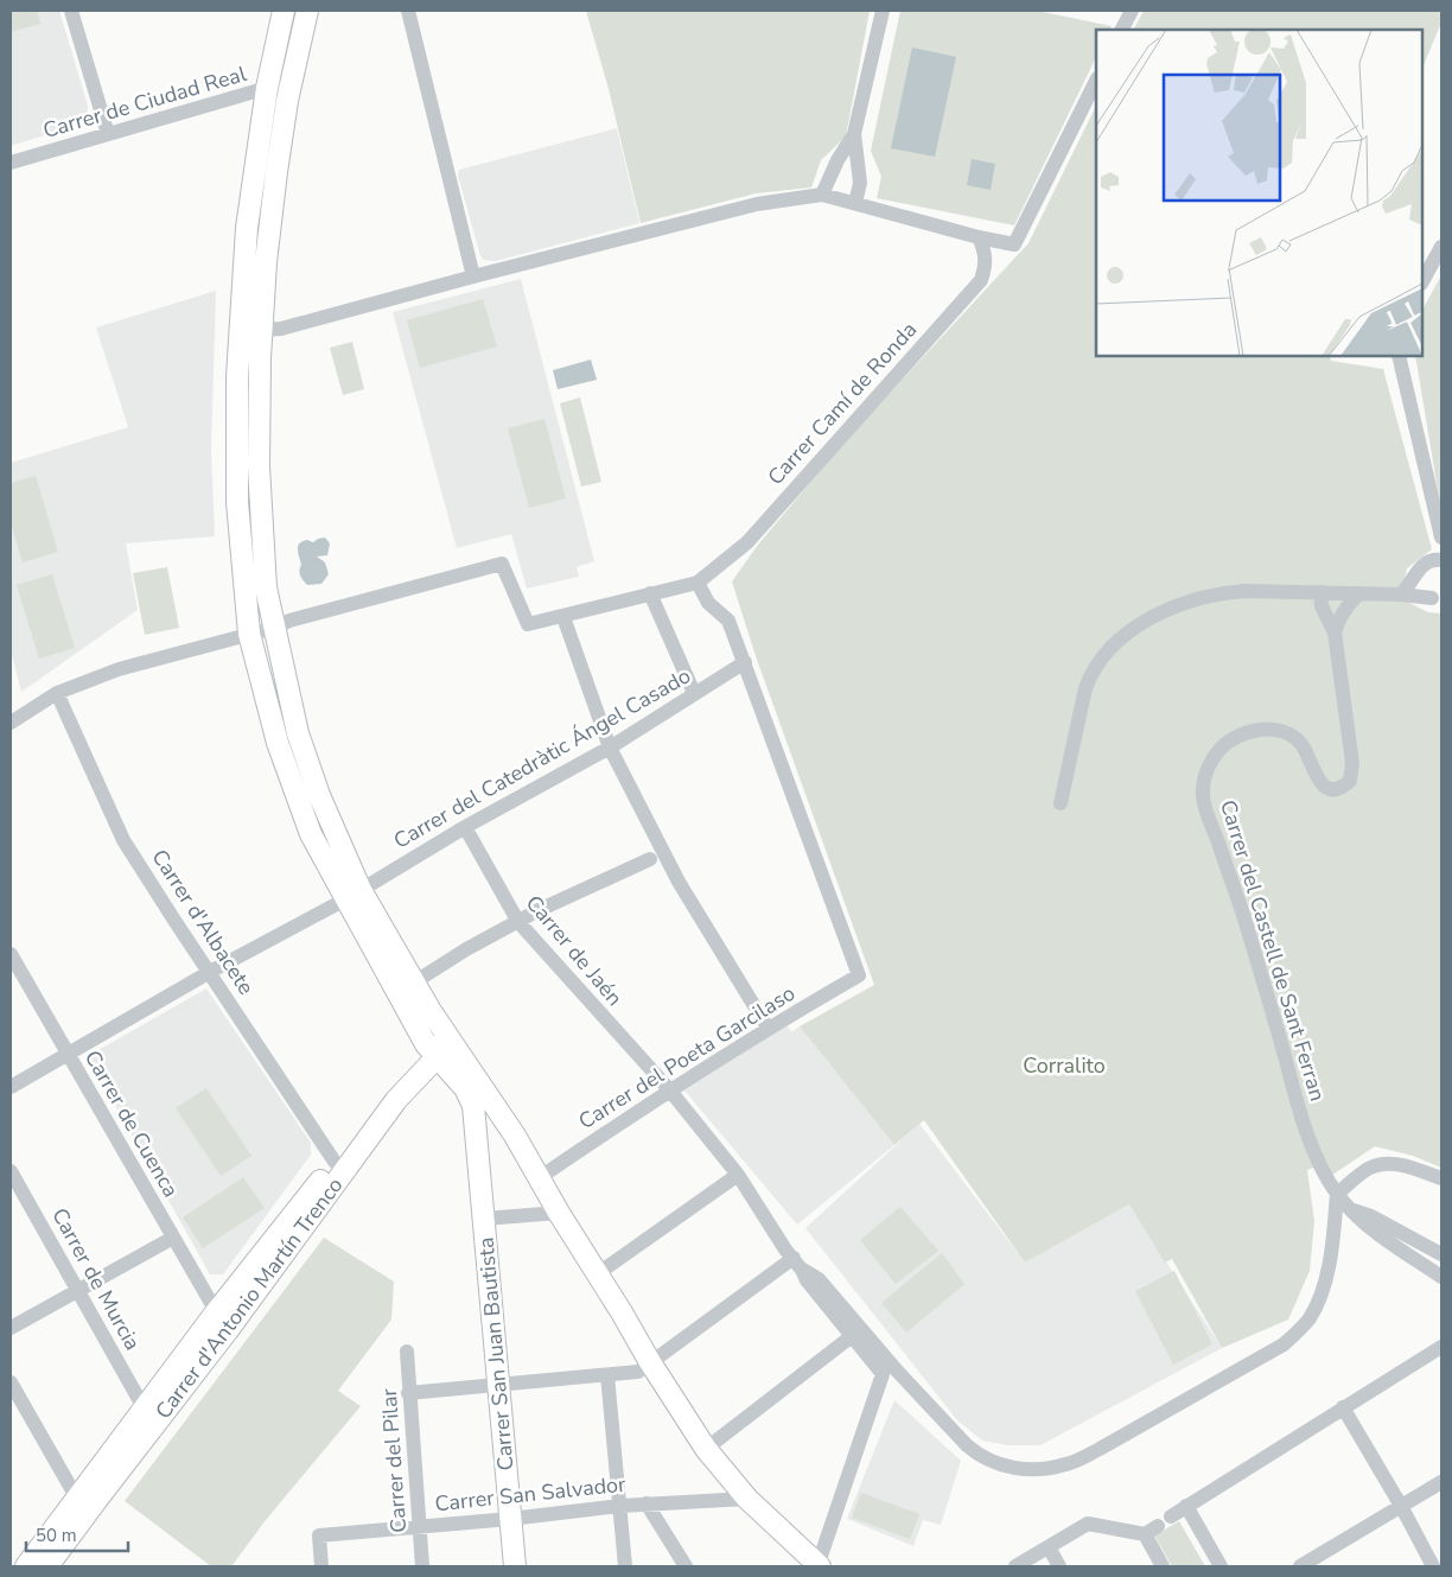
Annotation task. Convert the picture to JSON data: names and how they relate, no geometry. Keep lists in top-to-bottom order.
{
  "streets": {
    "street": [
      "Carrer de Ciudad Real",
      "Carrer Camí de Ronda",
      "Carrer del Catedràtic Ángel Casado",
      "Carrer d'Albacete",
      "Carrer de Jaén",
      "Carrer del Castell de Sant Ferran",
      "Carrer del Poeta Garcilaso",
      "Carrer de Cuenca",
      "Carrer de Murcia",
      "Carrer d'Antonio Martín Trenco",
      "Carrer San Juan Bautista",
      "Carrer del Pilar",
      "Carrer San Salvador"
    ]
  },
  "crossings": [
    ["Carrer del Catedràtic Ángel Casado", "Carrer d'Albacete"],
    ["Carrer del Catedràtic Ángel Casado", "Carrer de Jaén"],
    ["Carrer del Catedràtic Ángel Casado", "Carrer del Poeta Garcilaso"],
    ["Carrer del Catedràtic Ángel Casado", "Carrer de Cuenca"],
    ["Carrer d'Albacete", "Carrer d'Antonio Martín Trenco"],
    ["Carrer de Jaén", "Carrer del Poeta Garcilaso"],
    ["Carrer de Cuenca", "Carrer d'Antonio Martín Trenco"],
    ["Carrer de Murcia", "Carrer d'Antonio Martín Trenco"],
    ["Carrer d'Antonio Martín Trenco", "Carrer San Juan Bautista"],
    ["Carrer San Juan Bautista", "Carrer San Salvador"],
    ["Carrer del Pilar", "Carrer San Salvador"]
  ],
  "parks": ["Corralito"],
  "scale_bar": "50 m"
}
